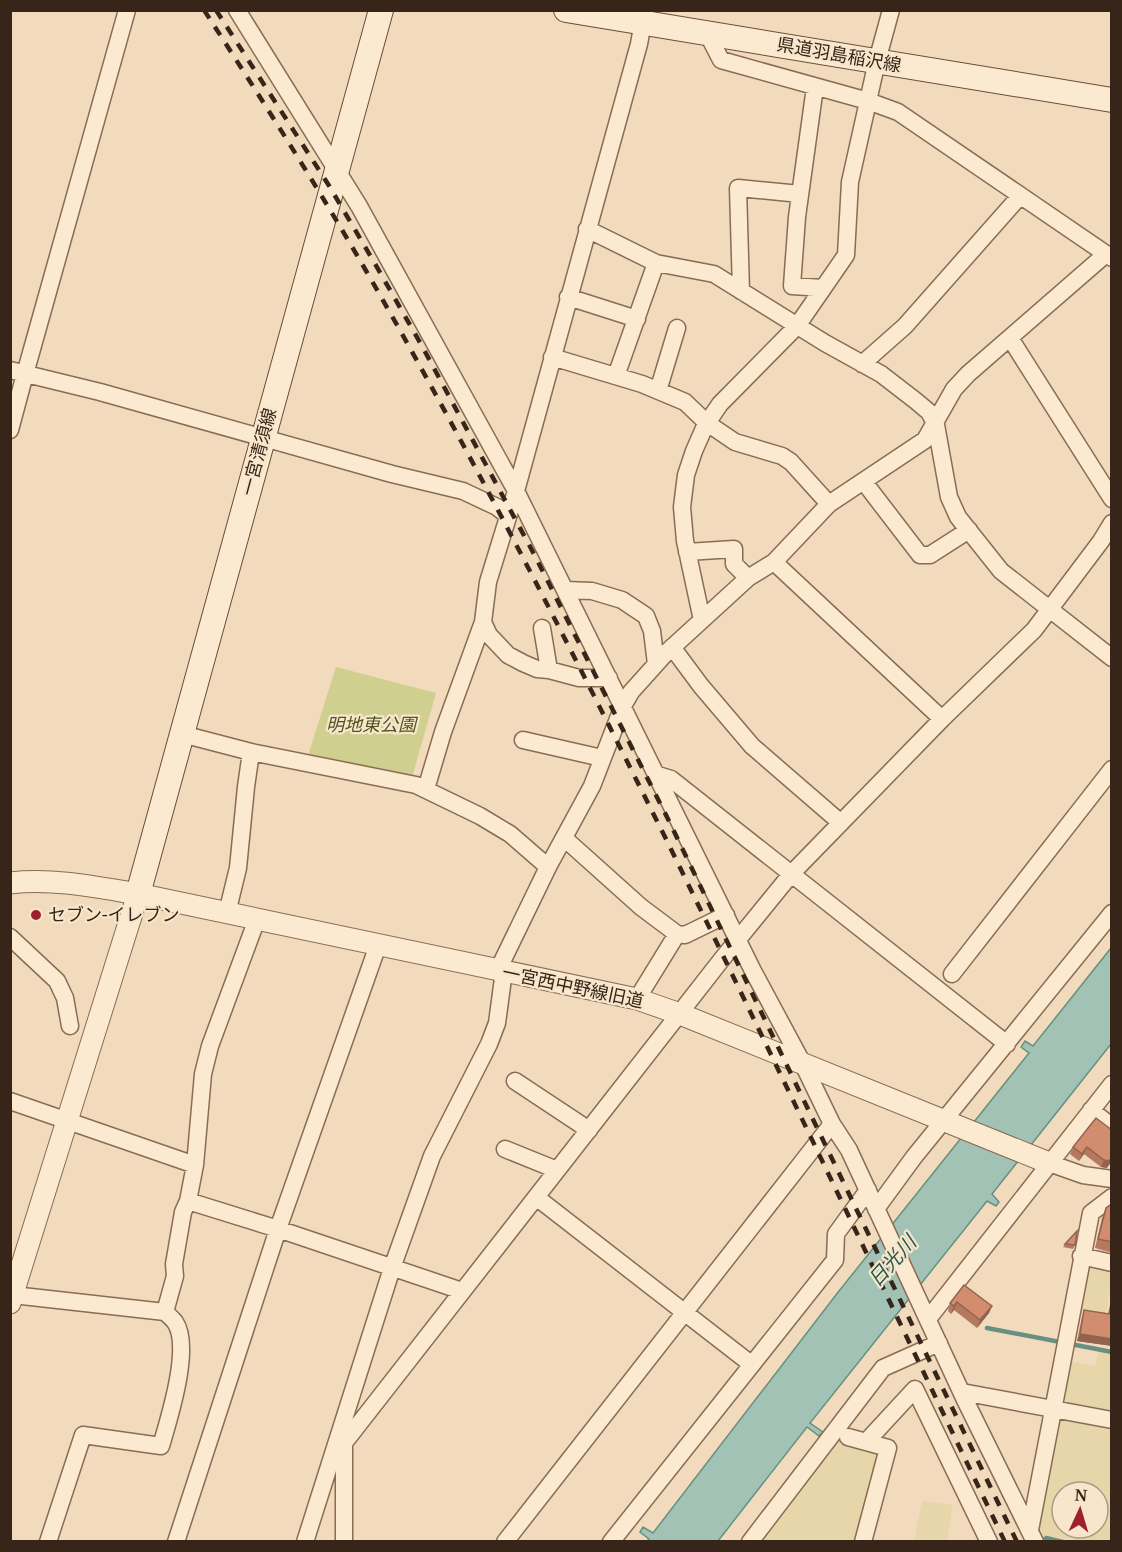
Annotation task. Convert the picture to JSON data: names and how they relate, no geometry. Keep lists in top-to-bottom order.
{
  "streets": {
    "main road": ["県道羽島稲沢線", "一宮清須線"],
    "street": ["一宮西中野線旧道"]
  },
  "crossings": [
    ["一宮清須線", "一宮西中野線旧道"]
  ],
  "water": ["日光川"],
  "parks": ["明地東公園"],
  "places": ["セブン-イレブン"],
  "north": "top"
}
